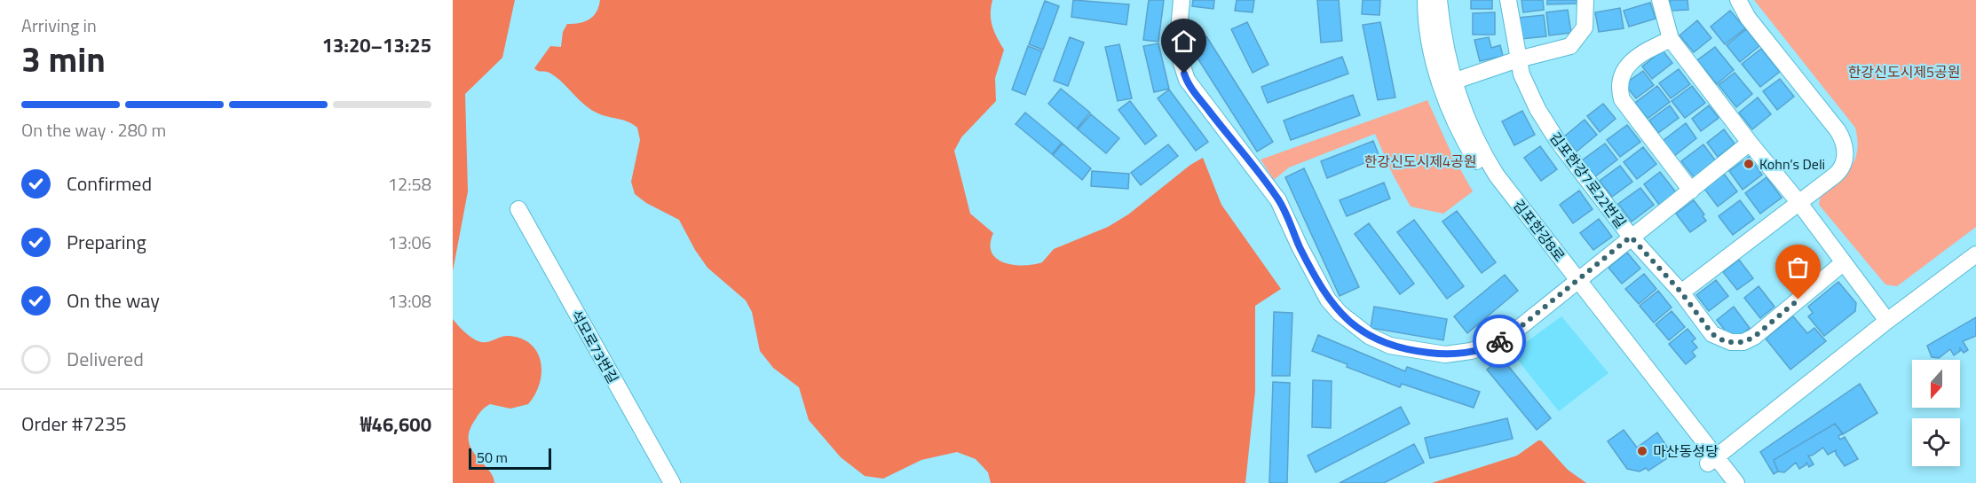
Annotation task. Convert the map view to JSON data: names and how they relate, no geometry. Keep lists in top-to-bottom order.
{
  "streets": {
    "street": ["김포한강7로22번길", "김포한강8로", "석모로73번길"]
  },
  "parks": ["한강신도시제5공원", "한강신도시제4공원"],
  "places": ["Kohn’s Deli", "마산동성당"],
  "scale_bar": "50 m",
  "north": "bottom",
  "page": {
    "heading": ["3 min", "Arriving in", "13:20–13:25"],
    "panel": ["Order #7235", "₩46,600"],
    "bar": "On the way · 280 m",
    "list": [
      ["Confirmed", "12:58"],
      ["Preparing", "13:06"],
      ["On the way", "13:08"],
      "Delivered"
    ],
    "scale": "50 m"
  }
}
